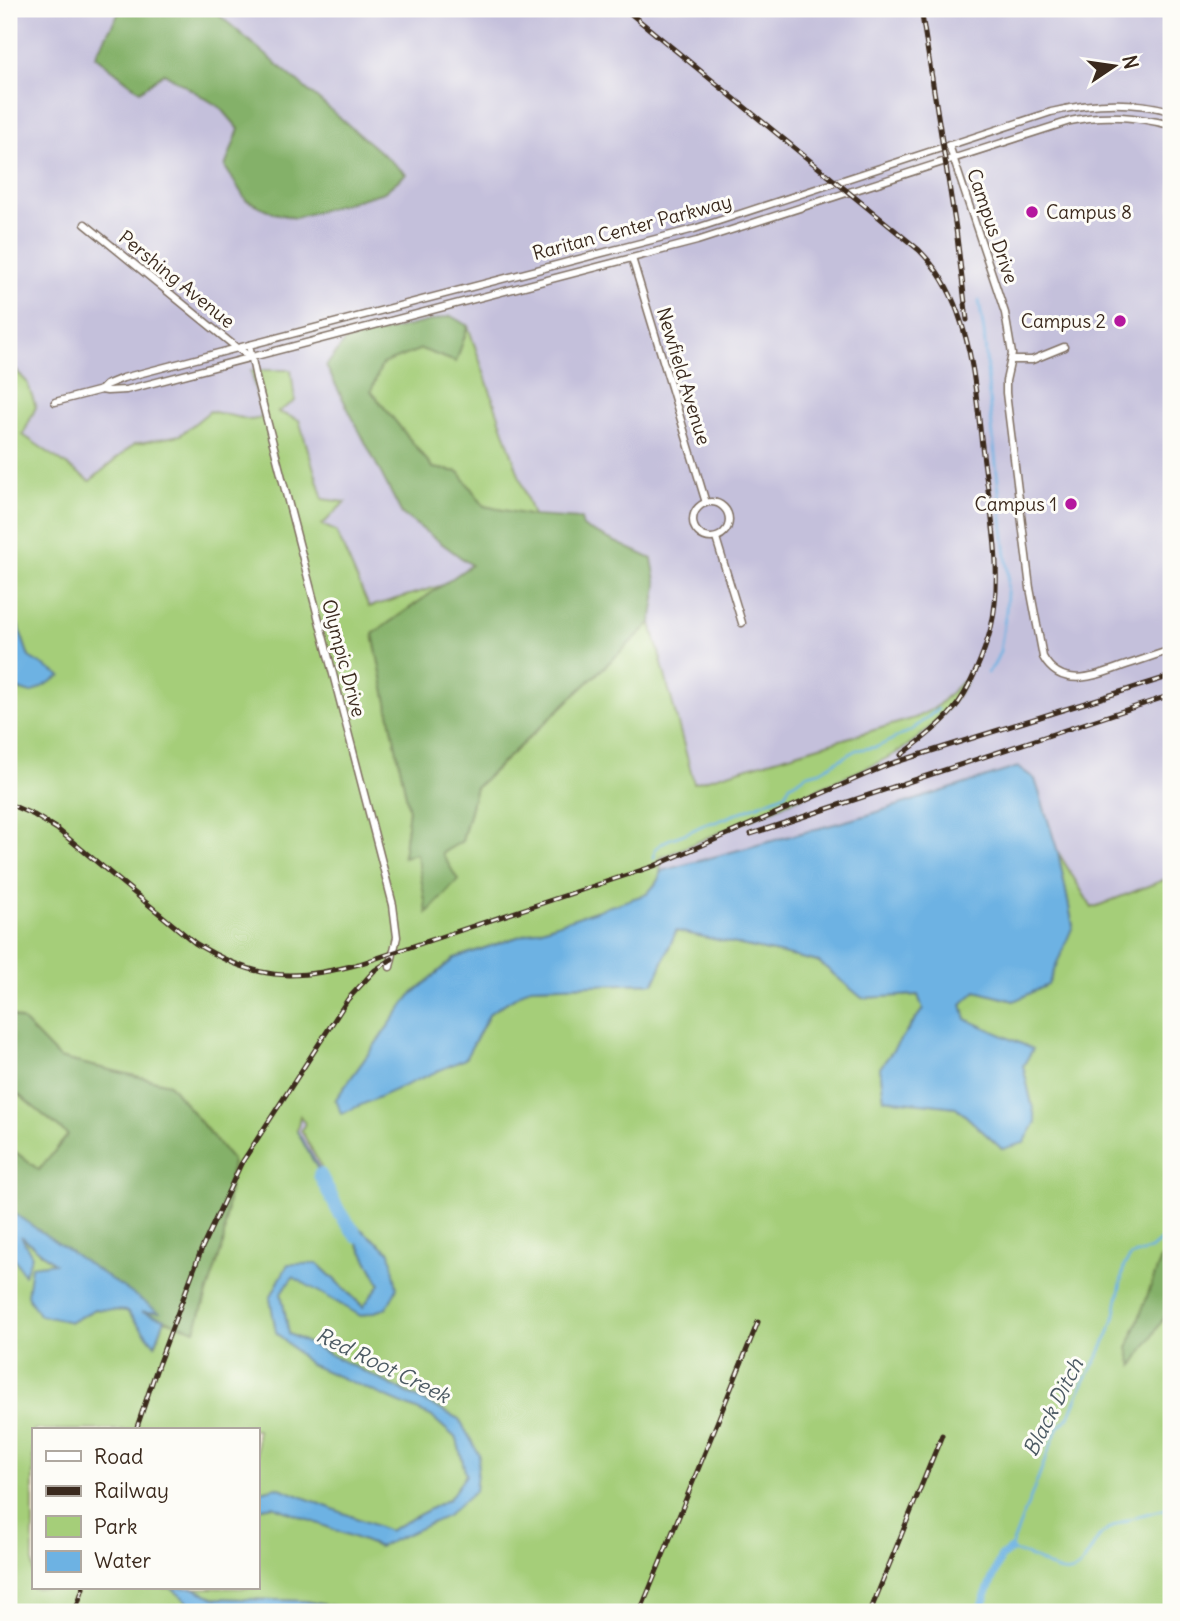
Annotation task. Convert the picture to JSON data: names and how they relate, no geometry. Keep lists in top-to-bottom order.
{
  "streets": {
    "street": [
      "Campus Drive",
      "Raritan Center Parkway",
      "Pershing Avenue",
      "Newfield Avenue",
      "Olympic Drive"
    ]
  },
  "crossings": [
    ["Campus Drive", "Raritan Center Parkway"],
    ["Raritan Center Parkway", "Pershing Avenue"],
    ["Raritan Center Parkway", "Newfield Avenue"],
    ["Raritan Center Parkway", "Olympic Drive"],
    ["Pershing Avenue", "Olympic Drive"]
  ],
  "water": ["Red Root Creek", "Black Ditch"],
  "places": ["Campus 8", "Campus 2", "Campus 1"],
  "legend": [
    "Road",
    "Railway",
    "Park",
    "Water"
  ],
  "north": "right"
}
